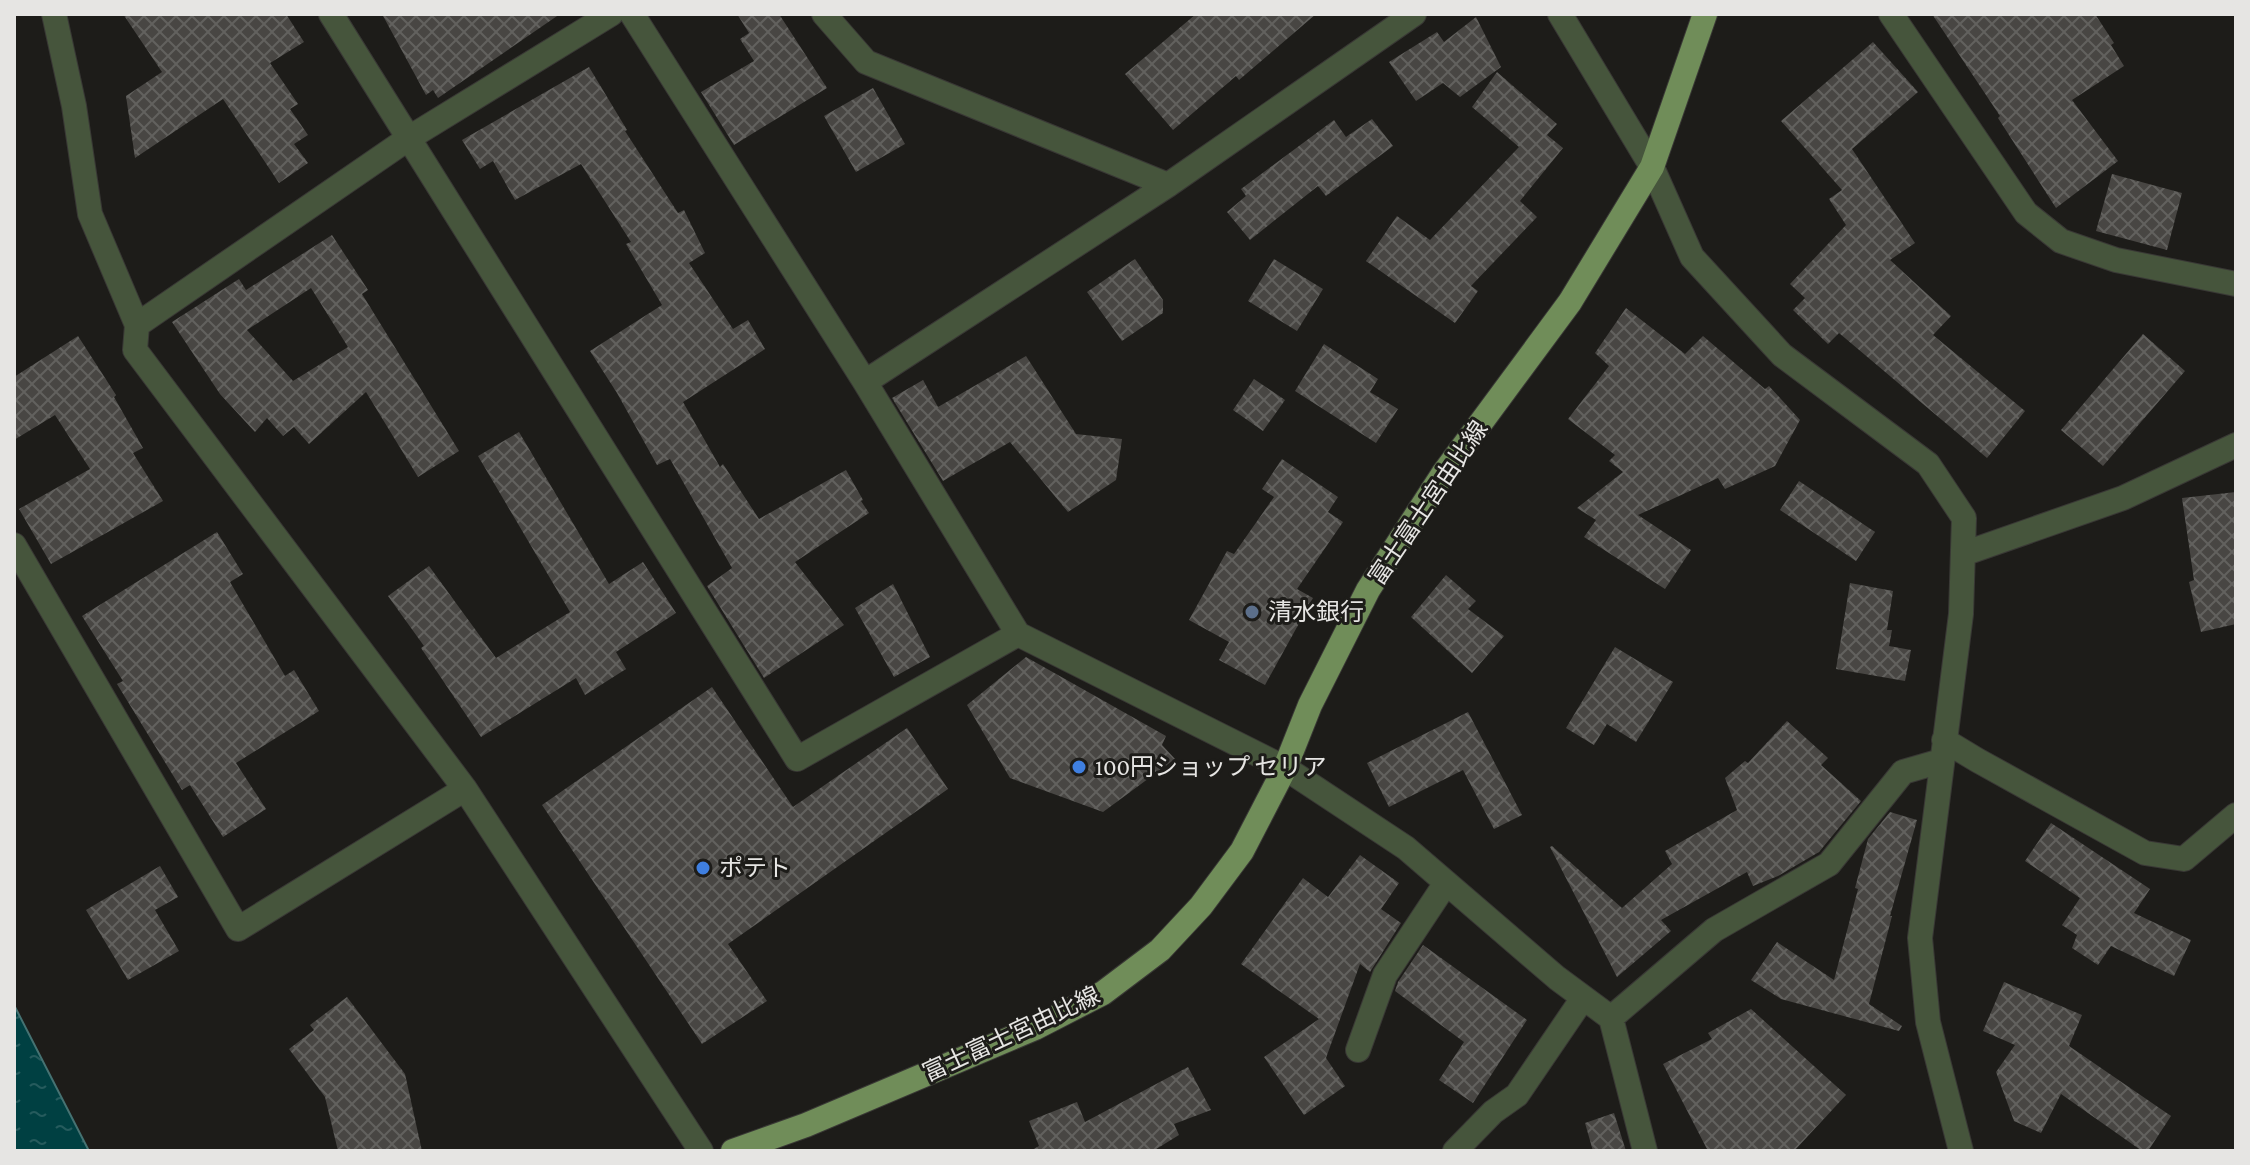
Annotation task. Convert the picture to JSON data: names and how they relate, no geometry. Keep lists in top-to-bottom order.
{
  "streets": {
    "main road": ["富士富士宮由比線"]
  },
  "places": ["清水銀行", "100円ショップ セリア", "ポテト"]
}
